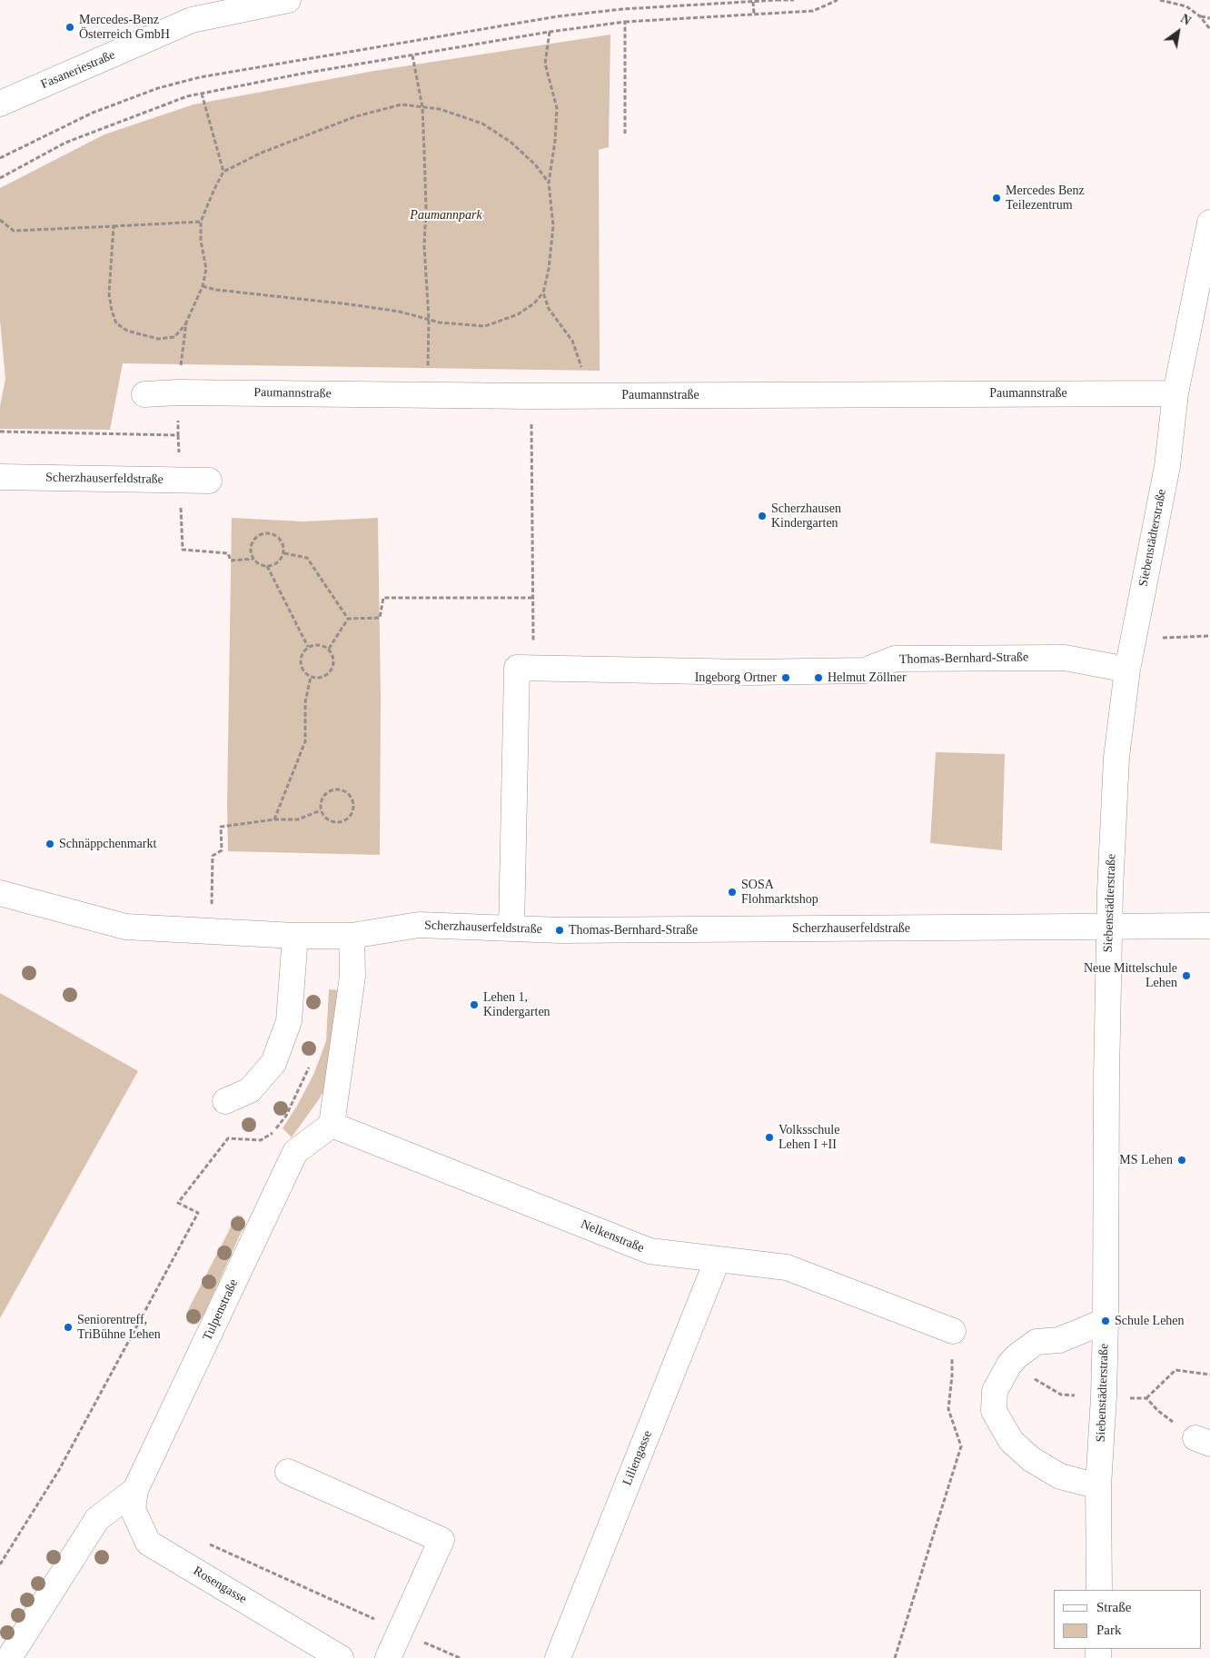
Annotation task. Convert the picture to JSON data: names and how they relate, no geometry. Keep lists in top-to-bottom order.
{
  "streets": {
    "street": [
      "Fasaneriestraße",
      "Paumannstraße",
      "Scherzhauserfeldstraße",
      "Siebenstädterstraße",
      "Thomas-Bernhard-Straße",
      "Nelkenstraße",
      "Tulpenstraße",
      "Liliengasse",
      "Rosengasse"
    ]
  },
  "crossings": [
    ["Paumannstraße", "Siebenstädterstraße"],
    ["Scherzhauserfeldstraße", "Siebenstädterstraße"],
    ["Siebenstädterstraße", "Thomas-Bernhard-Straße"],
    ["Nelkenstraße", "Tulpenstraße"],
    ["Nelkenstraße", "Liliengasse"],
    ["Tulpenstraße", "Rosengasse"]
  ],
  "parks": ["Paumannpark"],
  "places": [
    "Mercedes-Benz Österreich GmbH",
    "Mercedes Benz Teilezentrum",
    "Scherzhausen Kindergarten",
    "Ingeborg Ortner",
    "Helmut Zöllner",
    "Schnäppchenmarkt",
    "SOSA Flohmarktshop",
    "Thomas-Bernhard-Straße",
    "Neue Mittelschule Lehen",
    "Lehen 1, Kindergarten",
    "Volksschule Lehen I +II",
    "MS Lehen",
    "Schule Lehen",
    "Seniorentreff, TriBühne Lehen"
  ],
  "legend": ["Straße", "Park"],
  "north": "top right"
}
